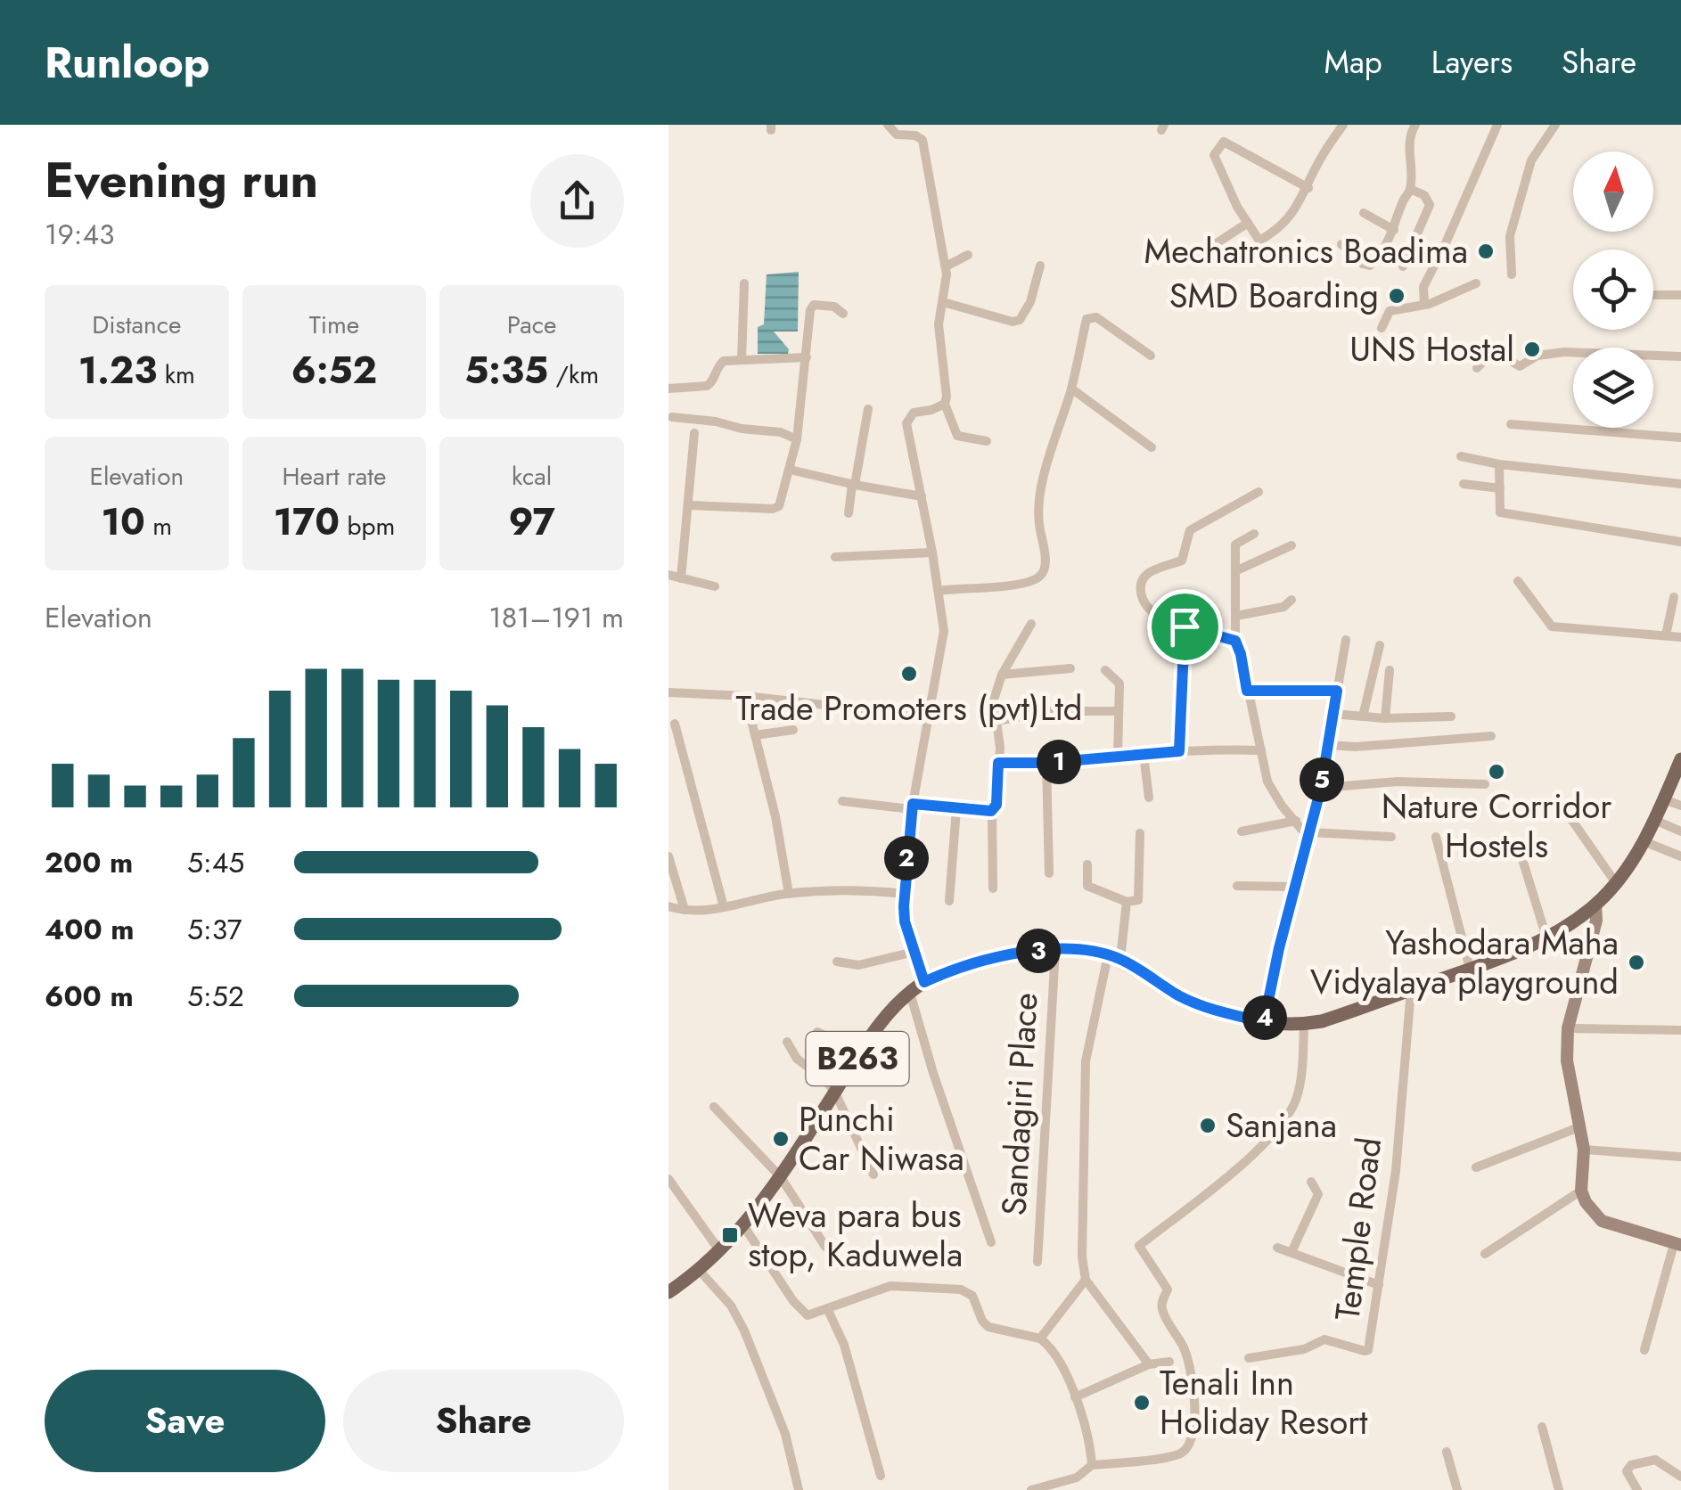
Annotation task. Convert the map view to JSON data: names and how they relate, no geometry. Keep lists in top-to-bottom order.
{
  "streets": {
    "main road": ["B263"],
    "street": ["Sandagiri Place", "Temple Road"]
  },
  "crossings": [
    ["B263", "Sandagiri Place"],
    ["B263", "Temple Road"]
  ],
  "places": {
    "other": [
      "Mechatronics Boadima",
      "SMD Boarding",
      "UNS Hostal",
      "Trade Promoters (pvt)Ltd",
      "Nature Corridor Hostels",
      "Yashodara Maha Vidyalaya playground",
      "Sanjana",
      "Punchi Car Niwasa",
      "Tenali Inn Holiday Resort"
    ],
    "transit": ["Weva para bus stop, Kaduwela"]
  },
  "north": "top",
  "page": {
    "header": "Runloop",
    "nav": ["Map", "Layers", "Share"],
    "heading": ["Evening run", "19:43"],
    "stats": [
      ["Distance", "1.23 km"],
      ["Time", "6:52"],
      ["Pace", "5:35 /km"],
      ["Elevation", "10 m"],
      ["Heart rate", "170 bpm"],
      ["kcal", "97"]
    ],
    "chart": ["Elevation", "181–191 m"],
    "pins": [
      "1",
      "5",
      "2",
      "3",
      "4"
    ],
    "list": [
      {
        "name": "200 m",
        "note": "5:45"
      },
      {
        "name": "400 m",
        "note": "5:37"
      },
      {
        "name": "600 m",
        "note": "5:52"
      }
    ],
    "buttons": ["Save", "Share"]
  }
}
